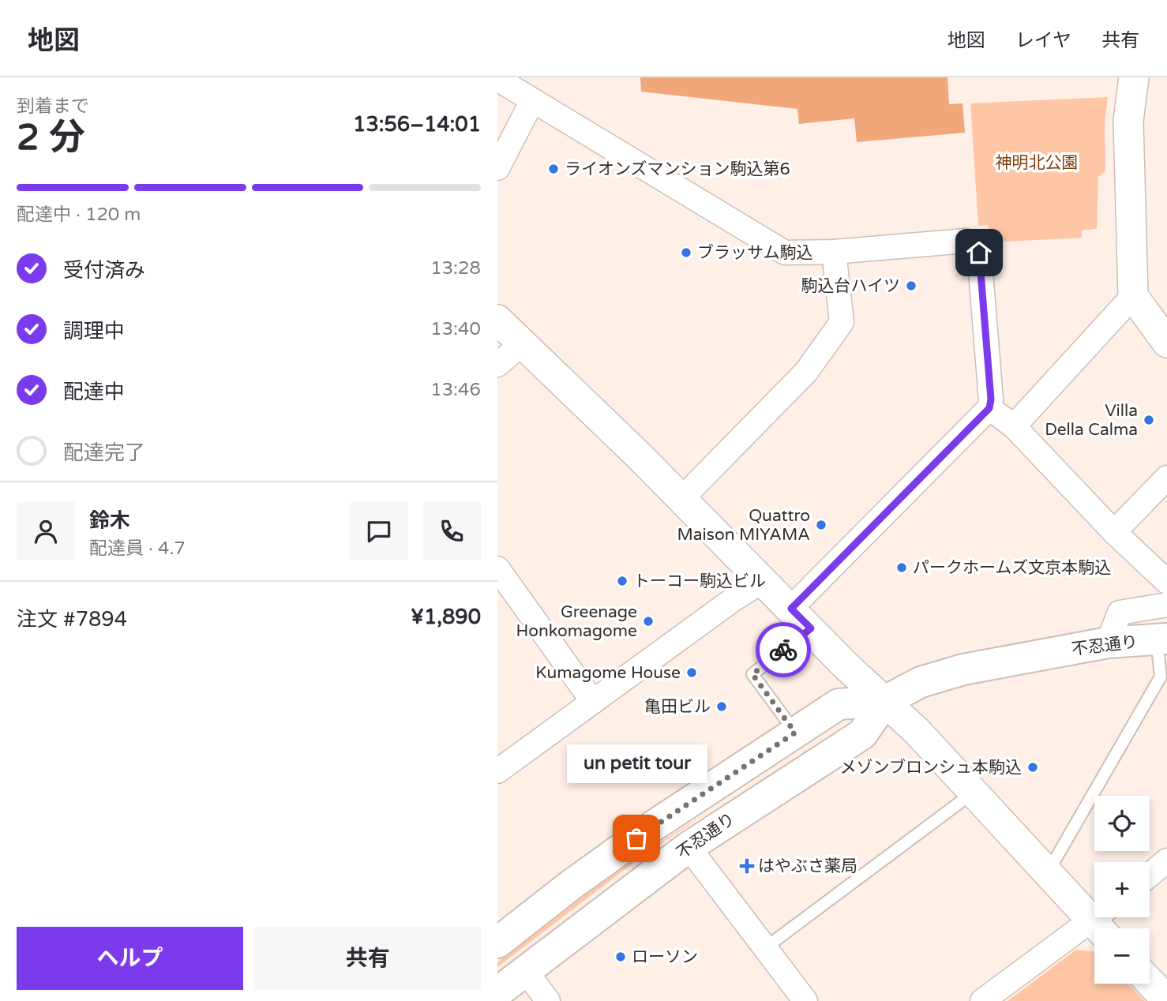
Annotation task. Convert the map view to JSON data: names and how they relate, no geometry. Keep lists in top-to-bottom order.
{
  "streets": {
    "main road": ["不忍通り"]
  },
  "parks": ["神明北公園"],
  "places": {
    "other": [
      "ライオンズマンション駒込第6",
      "ブラッサム駒込",
      "駒込台ハイツ",
      "Villa Della Calma",
      "Quattro Maison MIYAMA",
      "パークホームズ文京本駒込",
      "トーコー駒込ビル",
      "Greenage Honkomagome",
      "Kumagome House",
      "亀田ビル",
      "メゾンブロンシュ本駒込",
      "un petit tour",
      "ローソン"
    ],
    "health": ["はやぶさ薬局"]
  },
  "page": {
    "header": "地図",
    "nav": ["地図", "レイヤ", "共有"],
    "heading": ["2 分", "到着まで", "13:56–14:01"],
    "panel": [
      "鈴木",
      "配達員 · 4.7",
      "注文 #7894",
      "¥1,890"
    ],
    "bar": "配達中 · 120 m",
    "list": [
      ["受付済み", "13:28"],
      ["調理中", "13:40"],
      ["配達中", "13:46"],
      "配達完了"
    ],
    "bubble": "un petit tour",
    "map_buttons": ["+", "−"],
    "buttons": ["ヘルプ", "共有"]
  }
}
